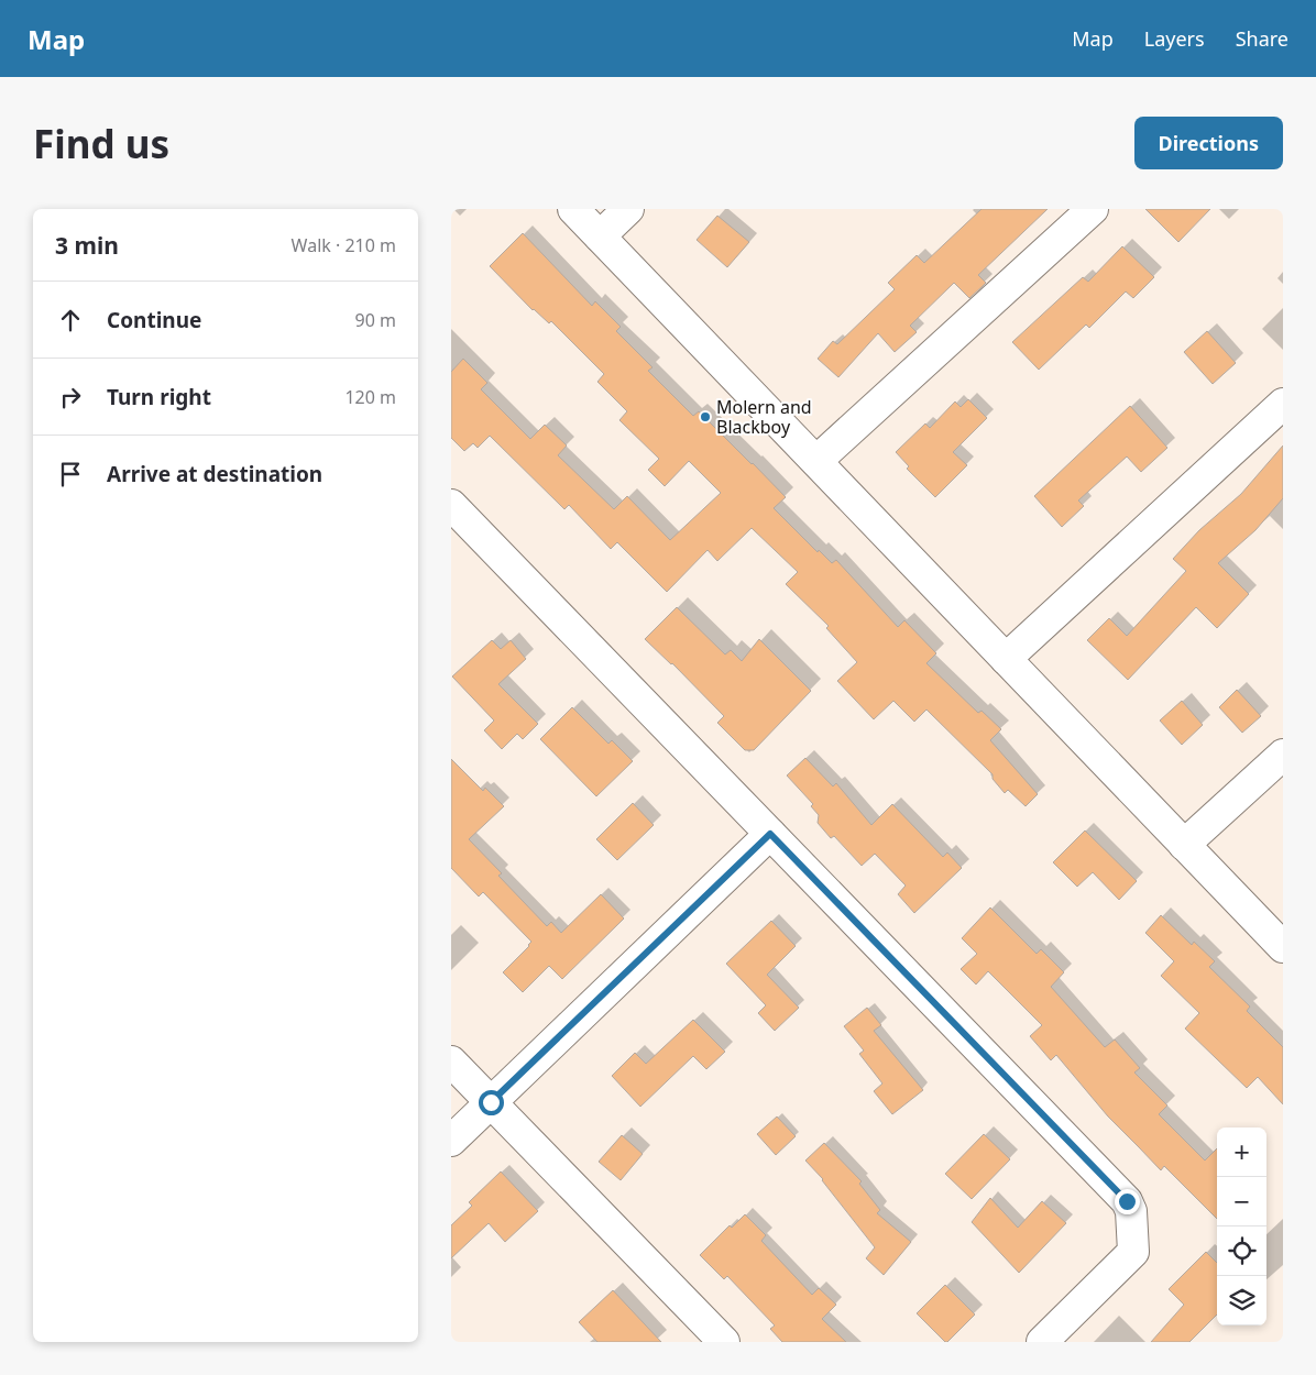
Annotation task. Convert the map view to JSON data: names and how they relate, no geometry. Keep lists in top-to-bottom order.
{
  "places": ["Molern and Blackboy"],
  "page": {
    "header": "Map",
    "nav": ["Map", "Layers", "Share"],
    "buttons": "Directions",
    "title": "Find us",
    "heading": ["3 min", "Walk · 210 m"],
    "list": [
      ["Continue", "90 m"],
      ["Turn right", "120 m"],
      "Arrive at destination"
    ],
    "map_buttons": ["+", "−"]
  }
}
